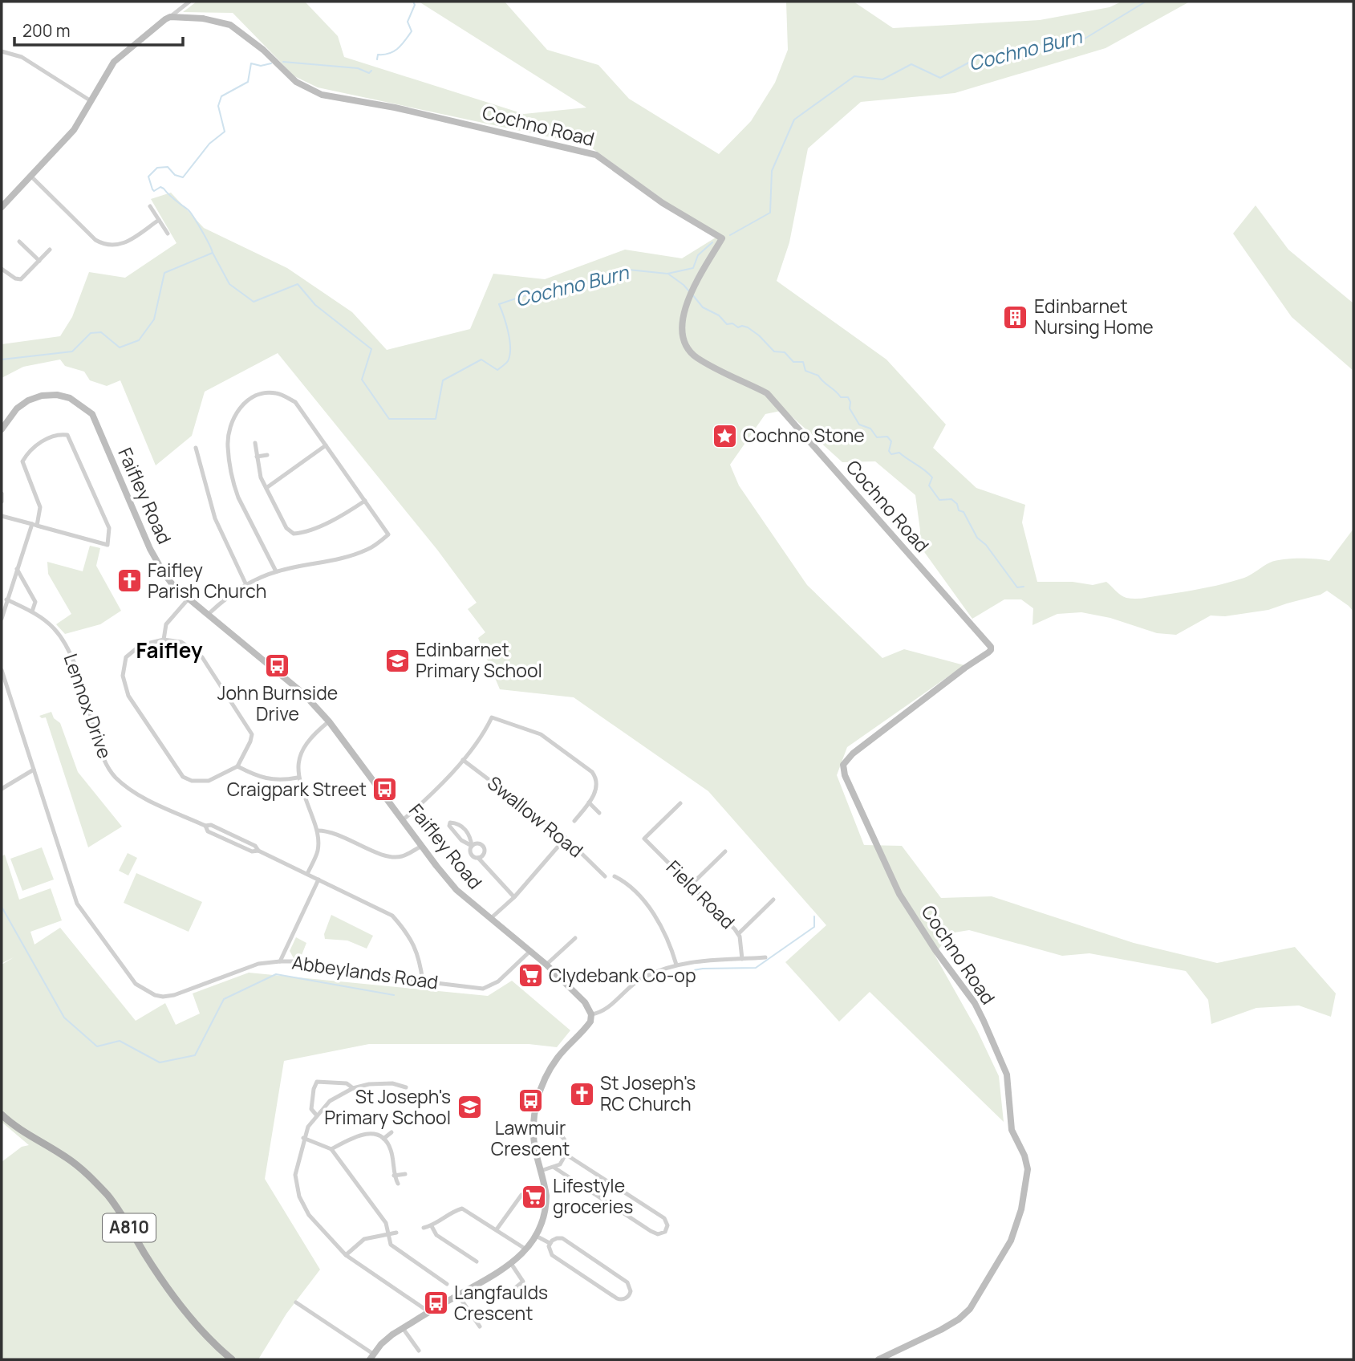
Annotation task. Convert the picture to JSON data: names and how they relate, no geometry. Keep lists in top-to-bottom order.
{
  "streets": {
    "main road": ["A810"],
    "street": [
      "Cochno Road",
      "Faifley Road",
      "Lennox Drive",
      "Swallow Road",
      "Field Road",
      "Abbeylands Road"
    ]
  },
  "crossings": [
    ["Faifley Road", "Abbeylands Road"],
    ["Lennox Drive", "Abbeylands Road"]
  ],
  "districts": ["Faifley"],
  "water": ["Cochno Burn"],
  "places": {
    "building": ["Edinbarnet Nursing Home"],
    "place": ["Cochno Stone"],
    "church": ["Faifley Parish Church", "St Joseph's RC Church"],
    "school or university": ["Edinbarnet Primary School", "St Joseph's Primary School"],
    "bus stop": [
      "John Burnside Drive",
      "Craigpark Street",
      "Lawmuir Crescent",
      "Langfaulds Crescent"
    ],
    "supermarket": ["Clydebank Co-op", "Lifestyle groceries"]
  },
  "scale_bar": "200 m"
}
